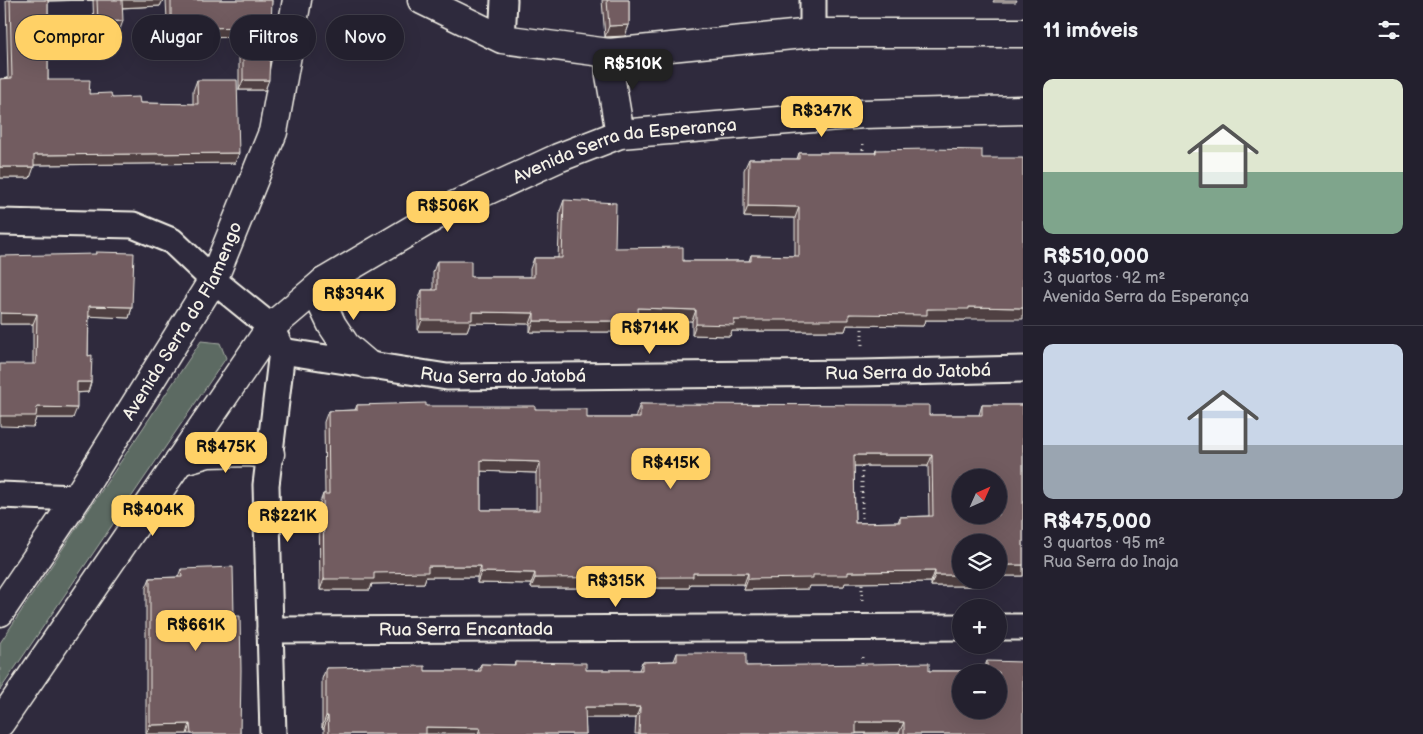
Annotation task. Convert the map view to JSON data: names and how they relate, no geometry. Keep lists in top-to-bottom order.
{
  "streets": {
    "street": [
      "Avenida Serra da Esperança",
      "Avenida Serra do Flamengo",
      "Rua Serra do Jatobá",
      "Rua Serra Encantada"
    ]
  },
  "crossings": [
    ["Avenida Serra da Esperança", "Rua Serra do Jatobá"]
  ],
  "north": "top right",
  "page": {
    "heading": "11 imóveis",
    "chip": [
      "Comprar",
      "Alugar",
      "Filtros",
      "Novo"
    ],
    "price": [
      "R$510K",
      "R$347K",
      "R$506K",
      "R$394K",
      "R$714K",
      "R$475K",
      "R$415K",
      "R$404K",
      "R$221K",
      "R$315K",
      "R$661K"
    ],
    "list": [
      {
        "name": "R$510,000",
        "note": "3 quartos · 92 m² · Avenida Serra da Esperança"
      },
      {
        "name": "R$475,000",
        "note": "3 quartos · 95 m² · Rua Serra do Inaja"
      }
    ],
    "map_buttons": ["+", "−"]
  }
}
